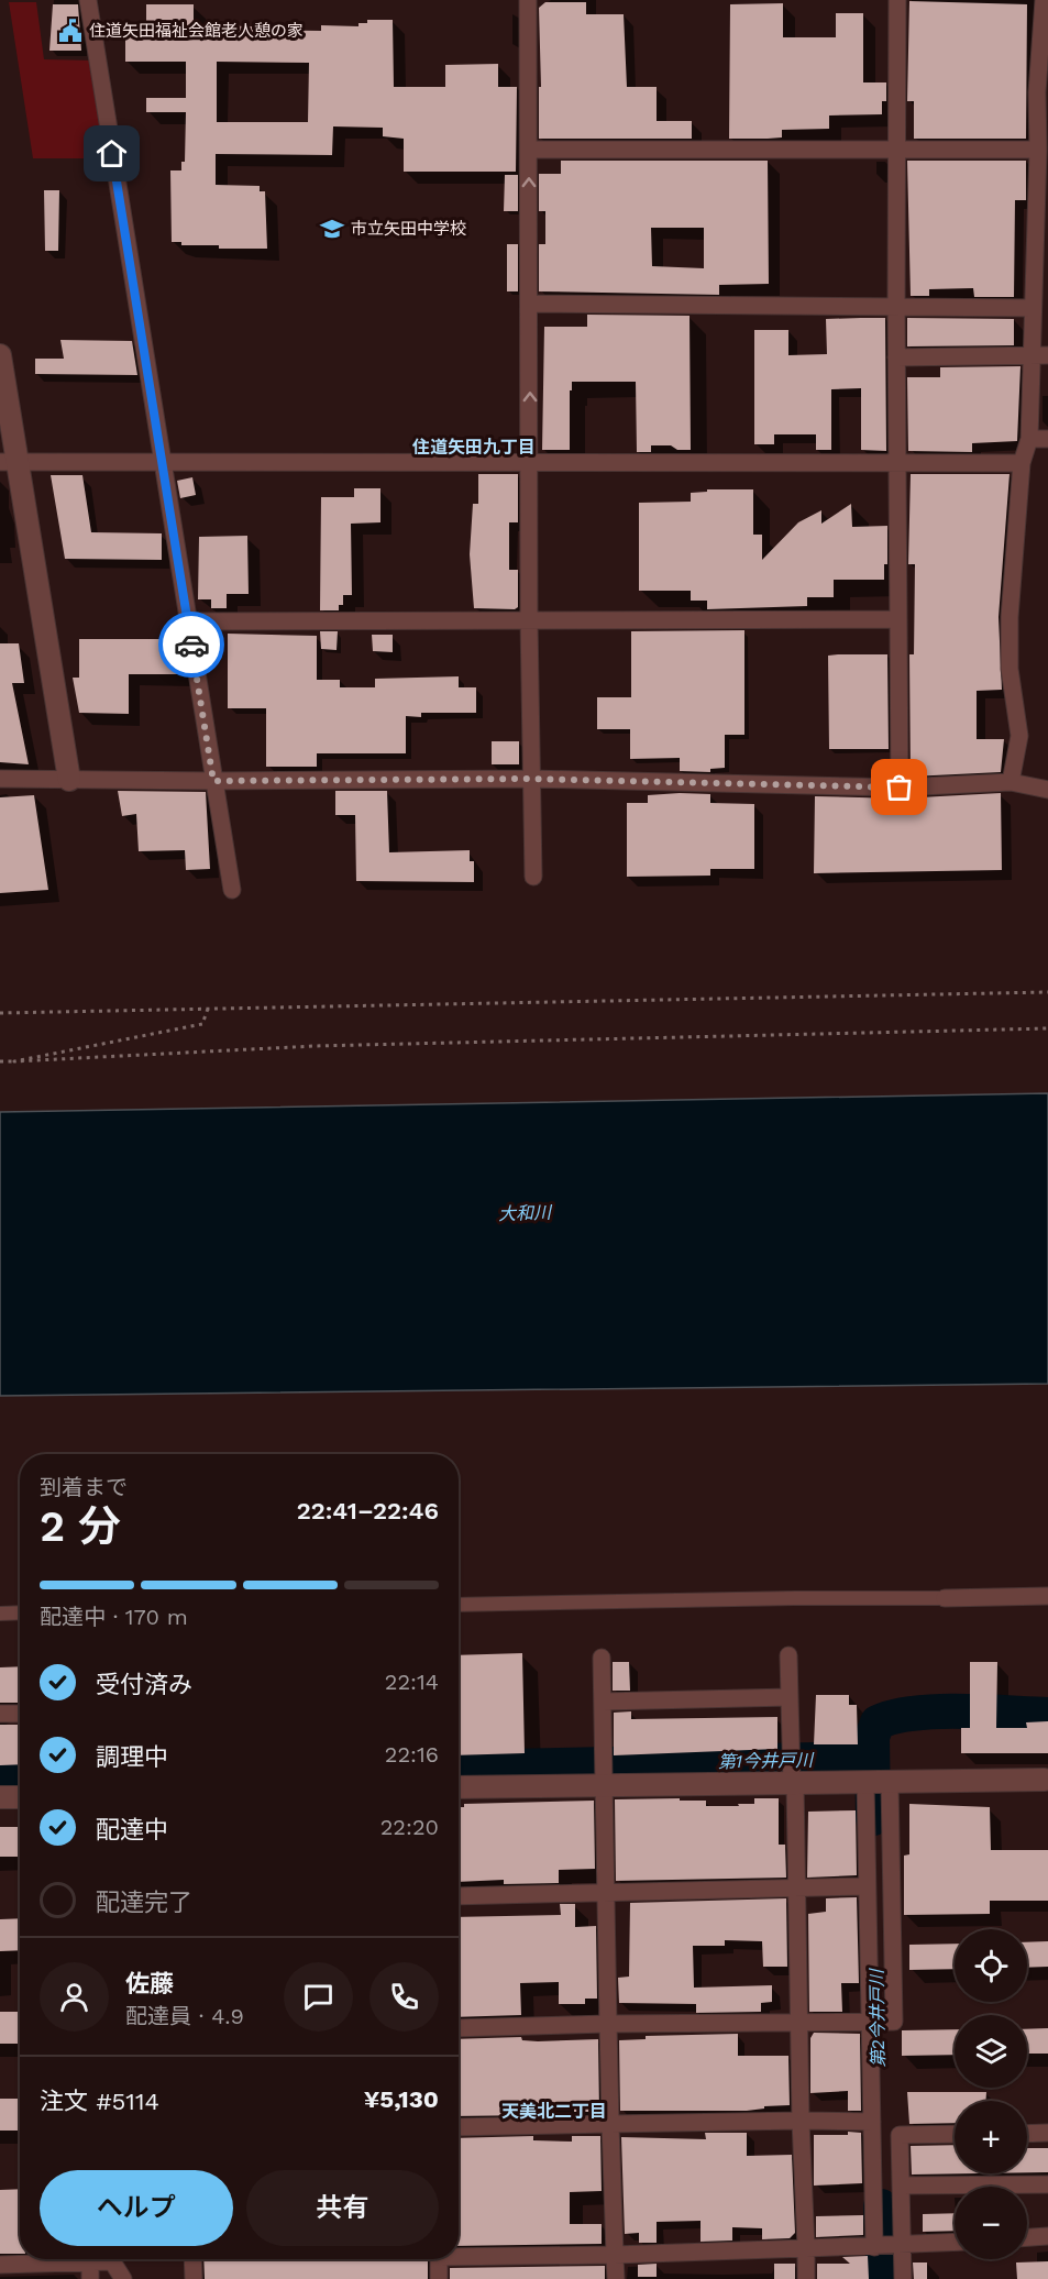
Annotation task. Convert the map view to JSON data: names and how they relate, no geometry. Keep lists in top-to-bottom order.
{
  "districts": ["住道矢田九丁目", "天美北二丁目"],
  "water": ["大和川", "第1今井戸川", "第2今井戸川"],
  "places": {
    "public building": ["住道矢田福祉会館老人憩の家"],
    "school or university": ["市立矢田中学校"]
  },
  "page": {
    "heading": ["2 分", "到着まで", "22:41–22:46"],
    "panel": [
      "佐藤",
      "配達員 · 4.9",
      "注文 #5114",
      "¥5,130"
    ],
    "bar": "配達中 · 170 m",
    "list": [
      ["受付済み", "22:14"],
      ["調理中", "22:16"],
      ["配達中", "22:20"],
      "配達完了"
    ],
    "map_buttons": ["+", "−"],
    "buttons": ["ヘルプ", "共有"]
  }
}
